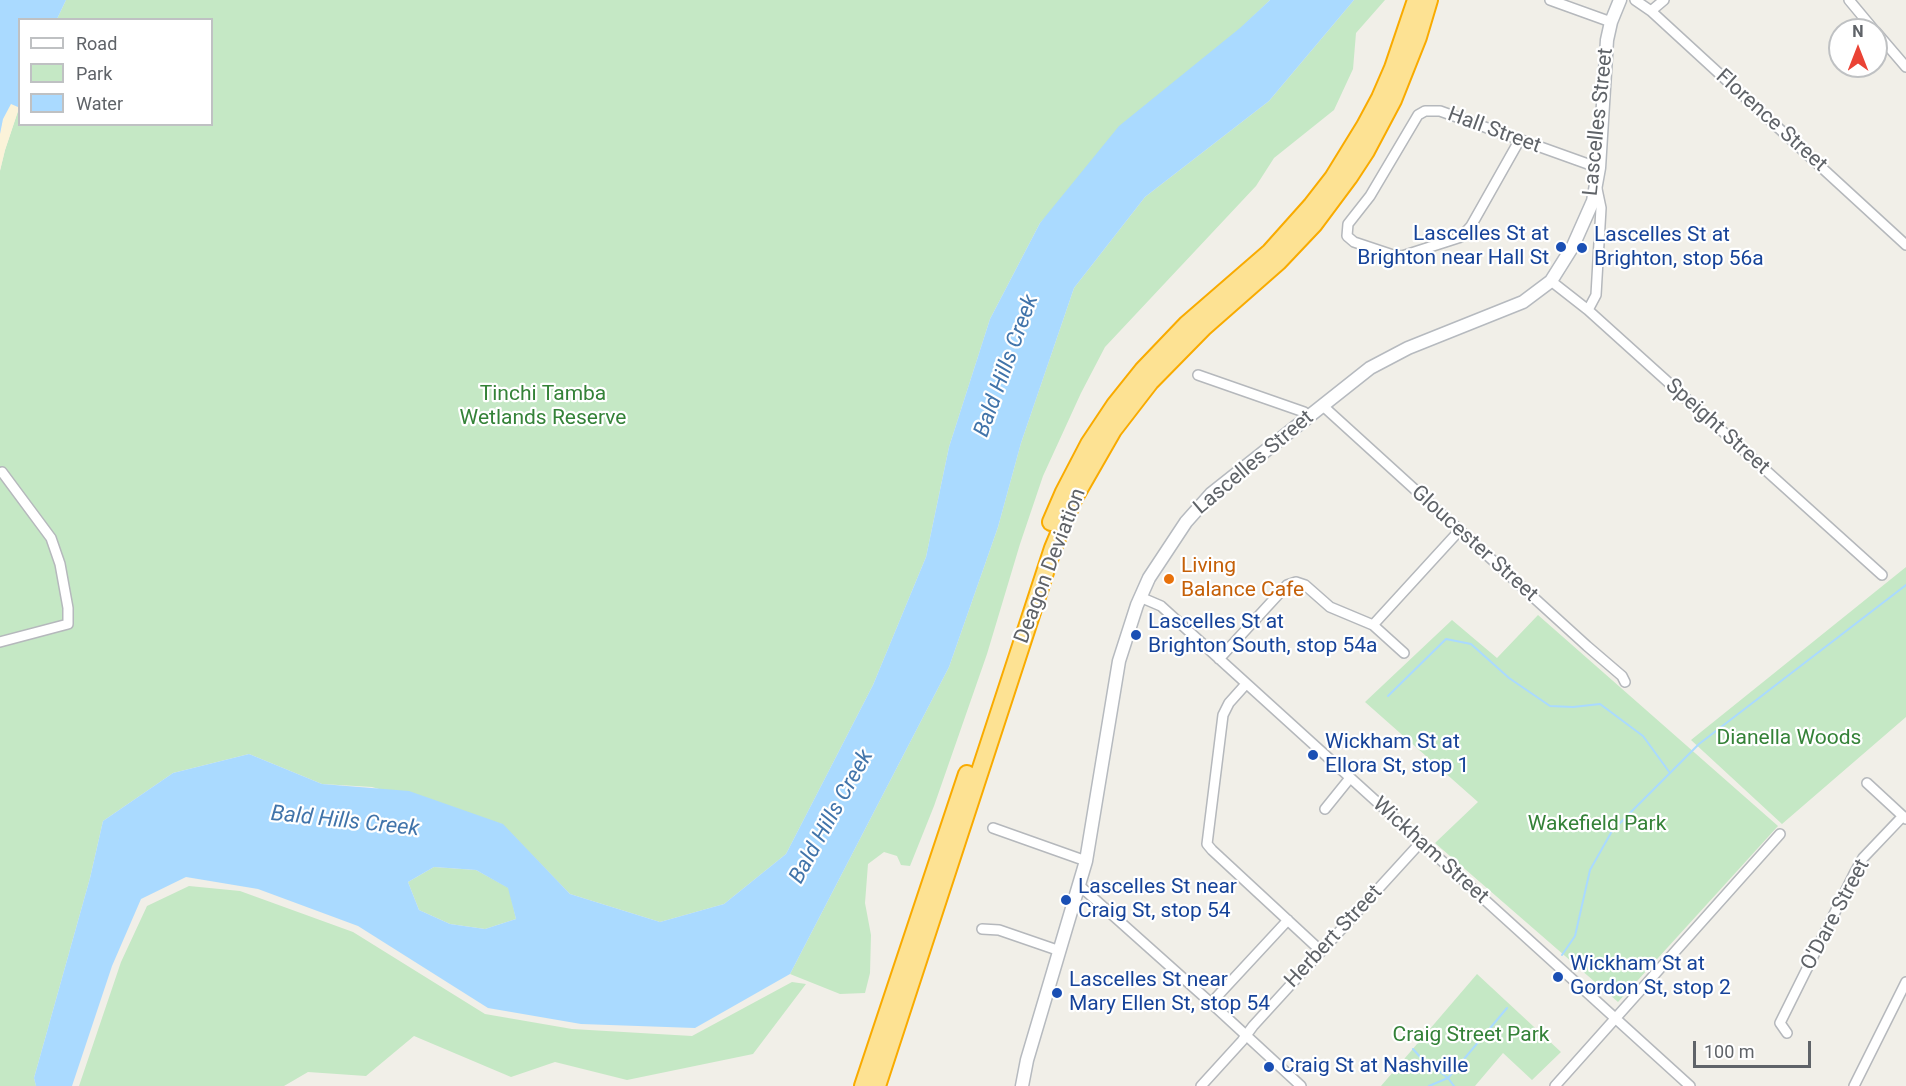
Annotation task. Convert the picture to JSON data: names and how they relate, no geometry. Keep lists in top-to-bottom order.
{
  "streets": {
    "highway": ["Deagon Deviation"],
    "street": [
      "Florence Street",
      "Lascelles Street",
      "Hall Street",
      "Speight Street",
      "Gloucester Street",
      "Wickham Street",
      "O'Dare Street",
      "Herbert Street"
    ]
  },
  "crossings": [
    ["Lascelles Street", "Hall Street"],
    ["Lascelles Street", "Speight Street"],
    ["Lascelles Street", "Gloucester Street"],
    ["Lascelles Street", "Wickham Street"],
    ["Wickham Street", "Herbert Street"]
  ],
  "water": ["Bald Hills Creek"],
  "parks": [
    "Tinchi Tamba Wetlands Reserve",
    "Dianella Woods",
    "Wakefield Park",
    "Craig Street Park"
  ],
  "places": [
    "Lascelles St at Brighton near Hall St",
    "Lascelles St at Brighton, stop 56a",
    "Living Balance Cafe",
    "Lascelles St at Brighton South, stop 54a",
    "Wickham St at Ellora St, stop 1",
    "Lascelles St near Craig St, stop 54",
    "Wickham St at Gordon St, stop 2",
    "Lascelles St near Mary Ellen St, stop 54",
    "Craig St at Nashville"
  ],
  "legend": ["Road", "Park", "Water"],
  "scale_bar": "100 m",
  "north": "top"
}
